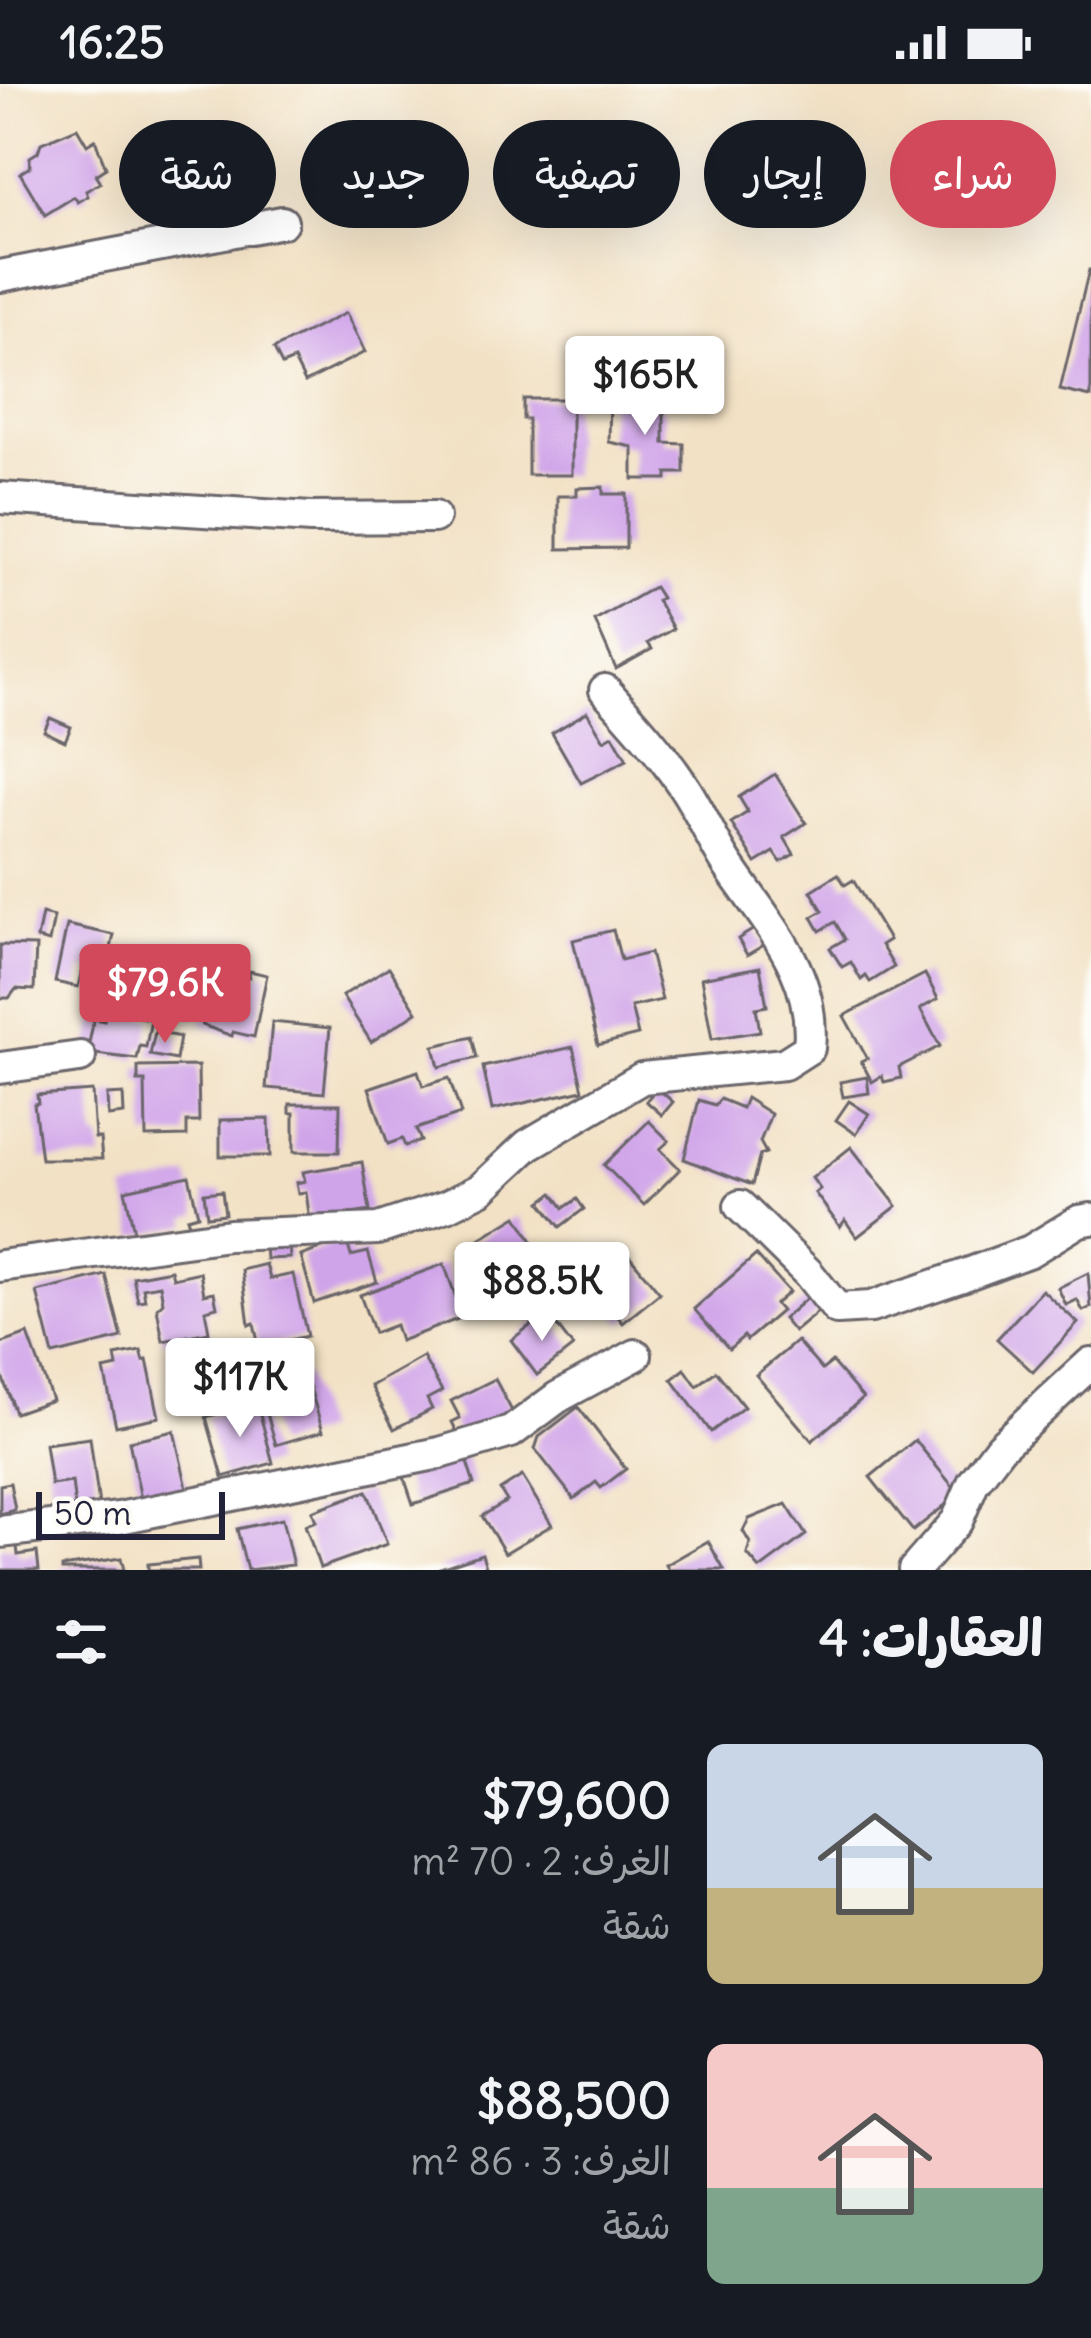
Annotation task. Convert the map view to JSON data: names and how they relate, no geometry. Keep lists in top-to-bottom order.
{
  "scale_bar": "50 m",
  "page": {
    "status": "16:25",
    "chip": [
      "شراء",
      "إيجار",
      "تصفية",
      "جديد",
      "شقة"
    ],
    "price": [
      "$165K",
      "$79.6K",
      "$88.5K",
      "$117K"
    ],
    "scale": "50 m",
    "heading": "العقارات: 4",
    "list": [
      {
        "name": "$79,600",
        "note": "الغرف: 2 · 70 m² · شقة"
      },
      {
        "name": "$88,500",
        "note": "الغرف: 3 · 86 m² · شقة"
      }
    ]
  }
}
